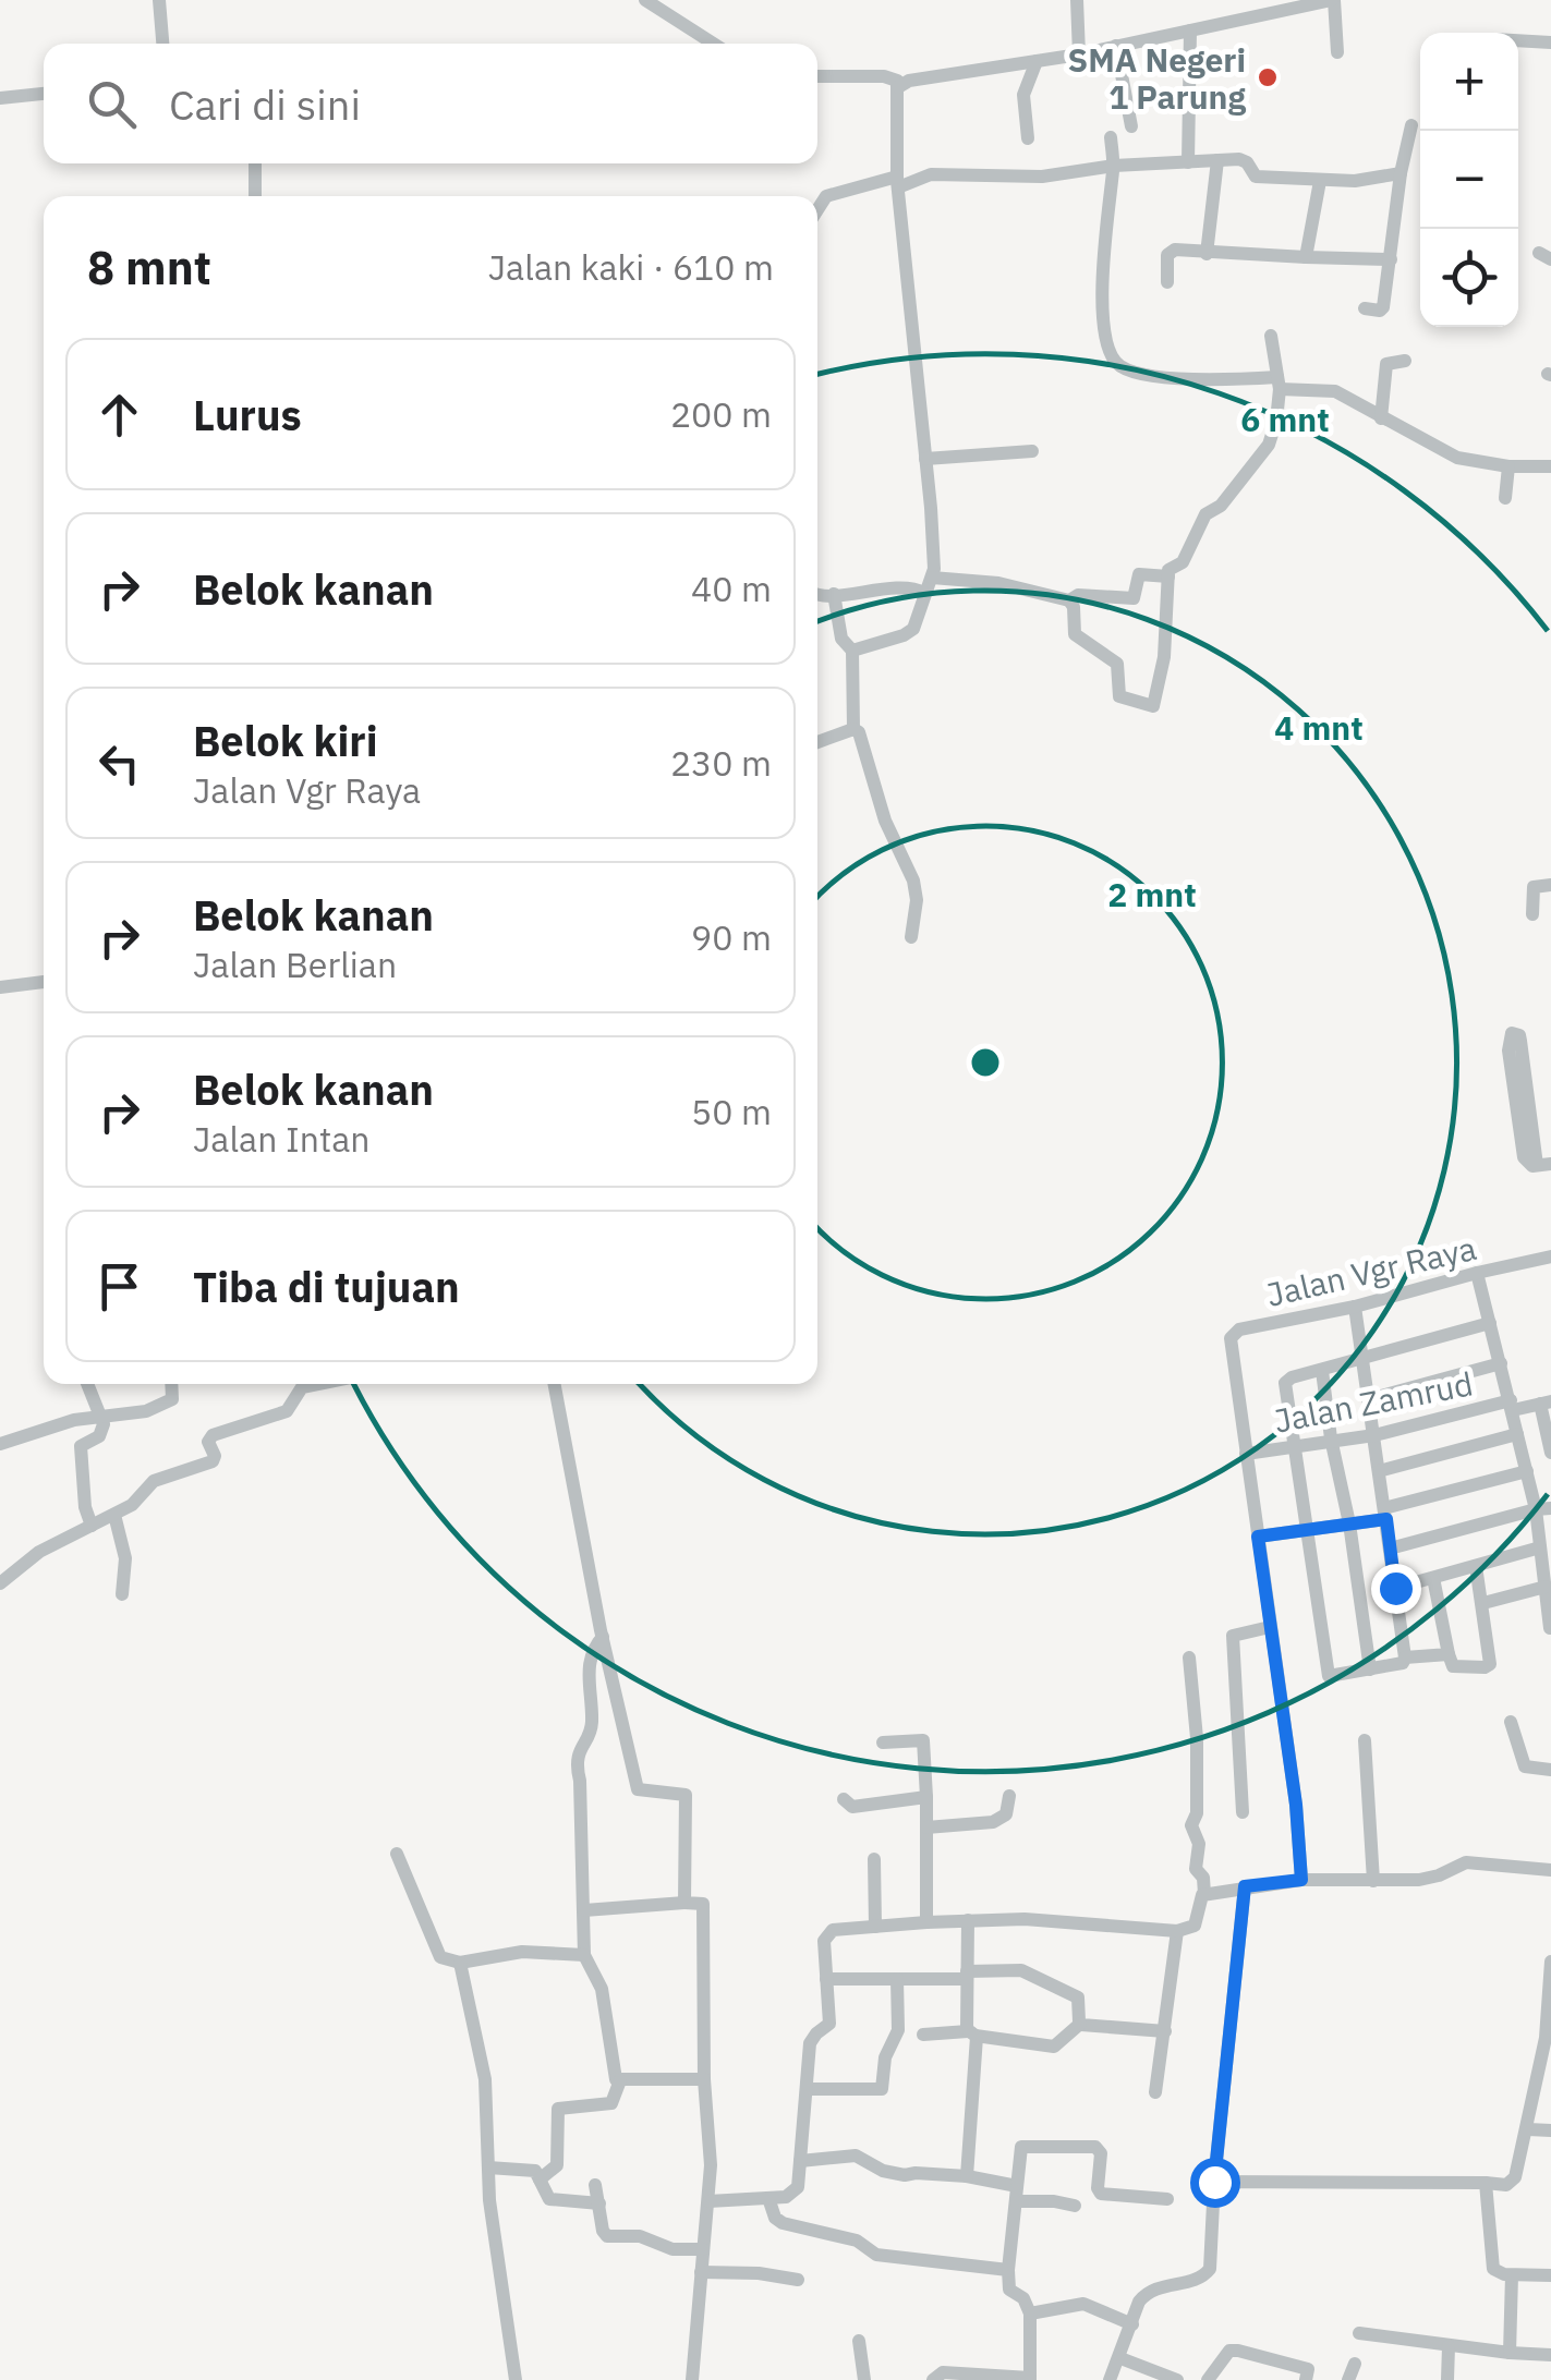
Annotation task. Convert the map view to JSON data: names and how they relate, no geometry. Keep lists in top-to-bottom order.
{
  "streets": {
    "street": ["Jalan Vgr Raya", "Jalan Zamrud"]
  },
  "crossings": [
    ["Jalan Vgr Raya", "Jalan Zamrud"]
  ],
  "places": ["SMA Negeri 1 Parung"],
  "page": {
    "map_buttons": ["+", "−"],
    "search": "Cari di sini",
    "heading": ["8 mnt", "Jalan kaki · 610 m"],
    "list": [
      ["Lurus", "200 m"],
      ["Belok kanan", "40 m"],
      ["Belok kiri", "Jalan Vgr Raya", "230 m"],
      ["Belok kanan", "Jalan Berlian", "90 m"],
      ["Belok kanan", "Jalan Intan", "50 m"],
      "Tiba di tujuan"
    ]
  },
  "rings": ["6 mnt", "4 mnt", "2 mnt"]
}
